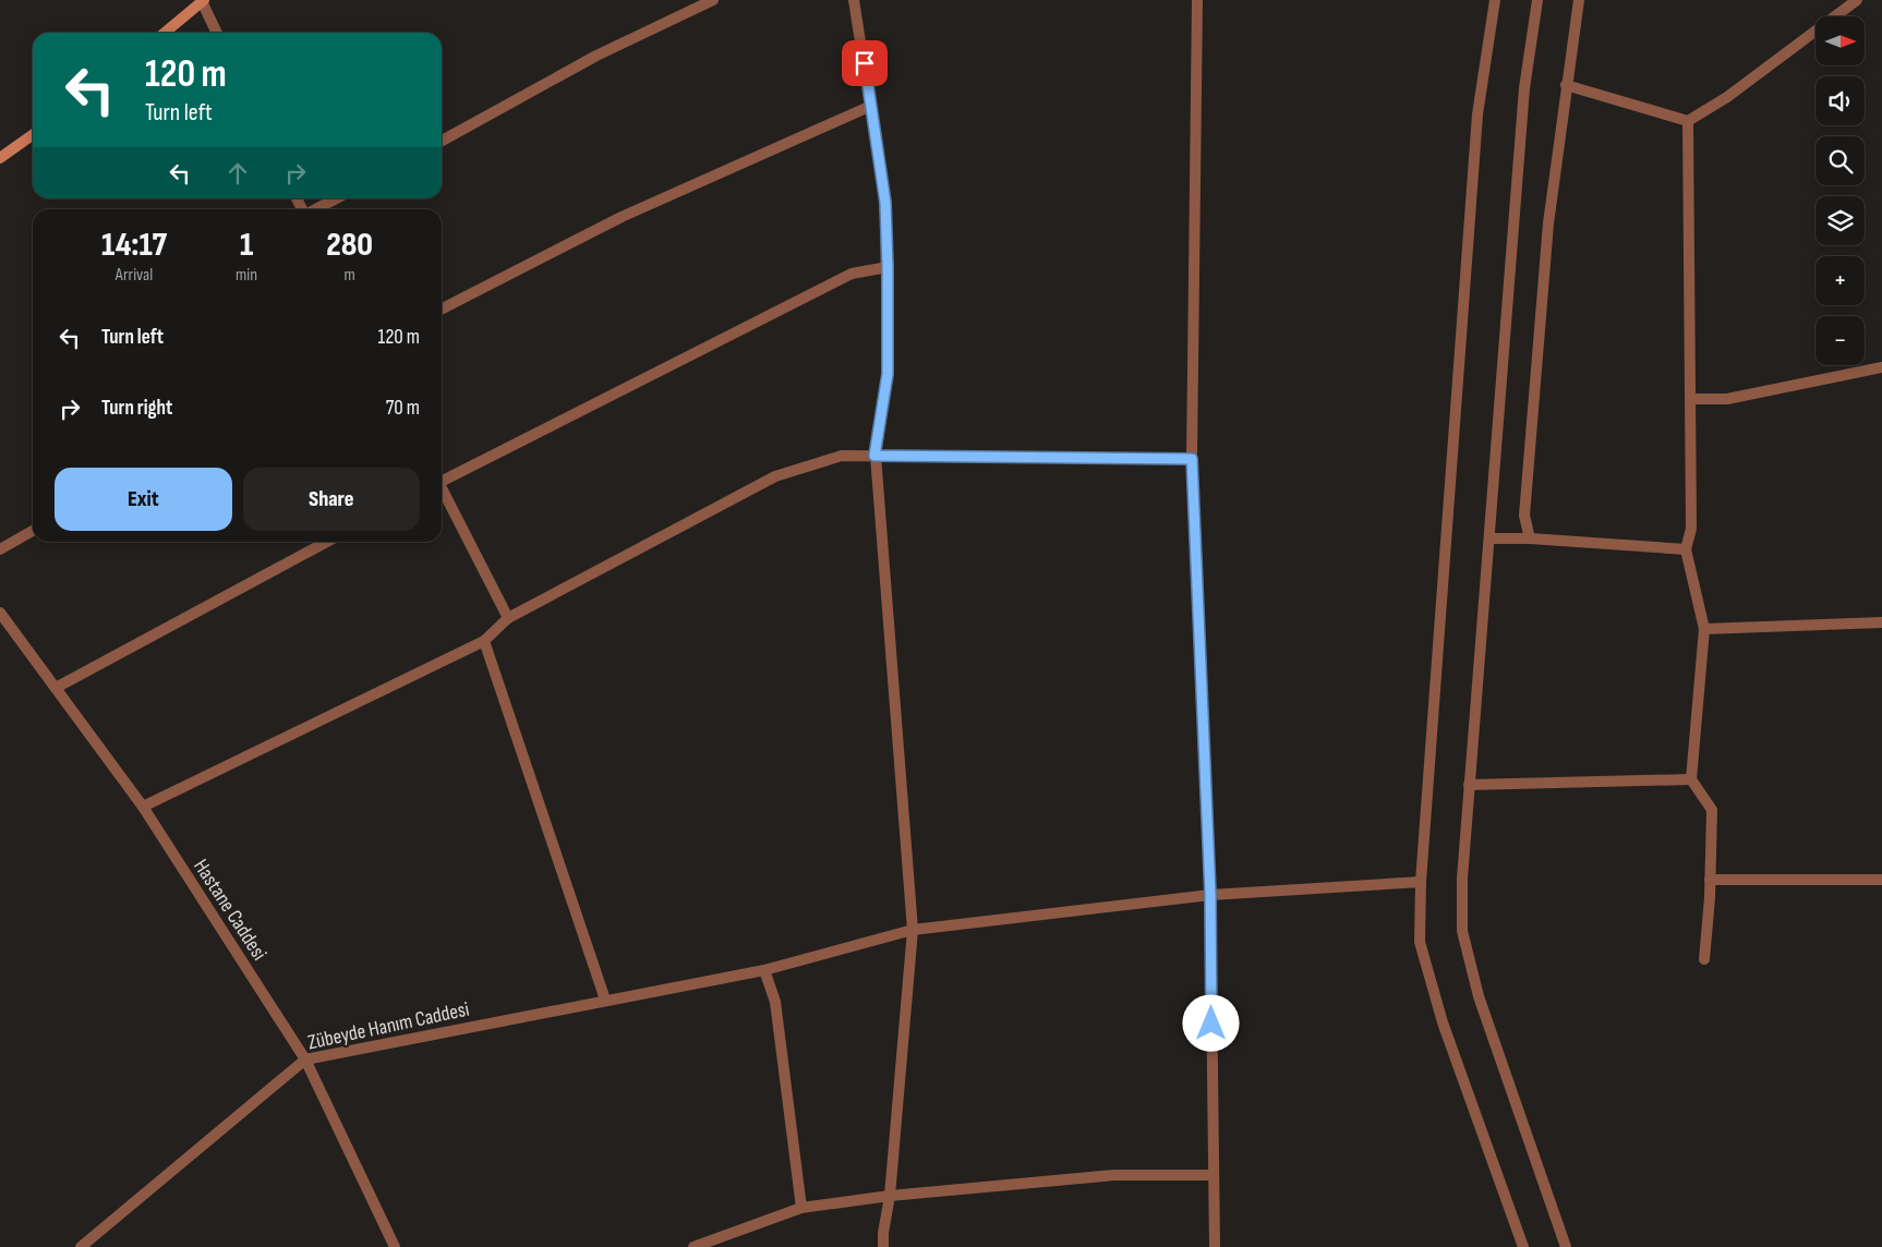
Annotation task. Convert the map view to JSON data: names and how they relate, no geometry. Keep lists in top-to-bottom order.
{
  "streets": {
    "street": ["Hastane Caddesi", "Zübeyde Hanım Caddesi"]
  },
  "crossings": [
    ["Hastane Caddesi", "Zübeyde Hanım Caddesi"]
  ],
  "north": "right",
  "page": {
    "map_buttons": ["+", "−"],
    "turn": ["120 m", "Turn left"],
    "eta": [
      "14:17",
      "Arrival",
      "1",
      "min",
      "280",
      "m"
    ],
    "list": [
      {
        "name": "Turn left",
        "value": "120 m"
      },
      {
        "name": "Turn right",
        "value": "70 m"
      }
    ],
    "buttons": ["Exit", "Share"]
  }
}
